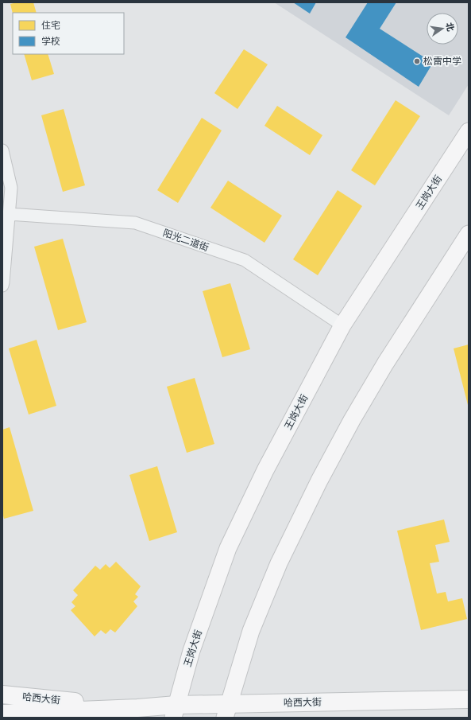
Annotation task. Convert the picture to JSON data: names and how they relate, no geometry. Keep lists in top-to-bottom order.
{
  "streets": {
    "main road": ["王岗大街", "哈西大街"],
    "street": ["阳光二道街"]
  },
  "crossings": [
    ["王岗大街", "阳光二道街"],
    ["王岗大街", "哈西大街"]
  ],
  "places": ["松雷中学"],
  "legend": ["住宅", "学校"],
  "north": "right"
}
